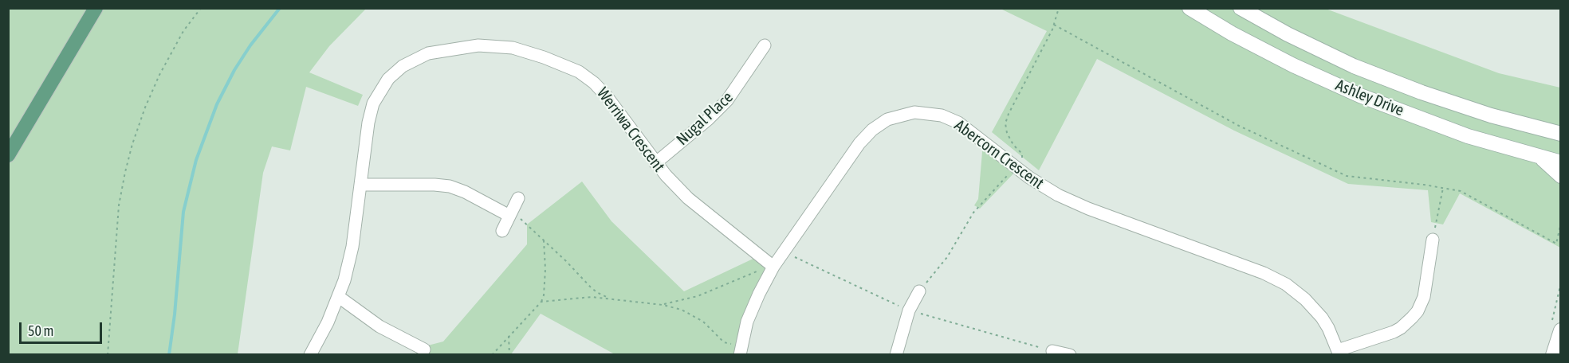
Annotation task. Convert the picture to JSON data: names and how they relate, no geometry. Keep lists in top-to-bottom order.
{
  "streets": {
    "main road": ["Ashley Drive"],
    "street": ["Nugal Place", "Werriwa Crescent", "Abercorn Crescent"]
  },
  "crossings": [
    ["Nugal Place", "Werriwa Crescent"],
    ["Werriwa Crescent", "Abercorn Crescent"]
  ],
  "scale_bar": "50 m"
}
